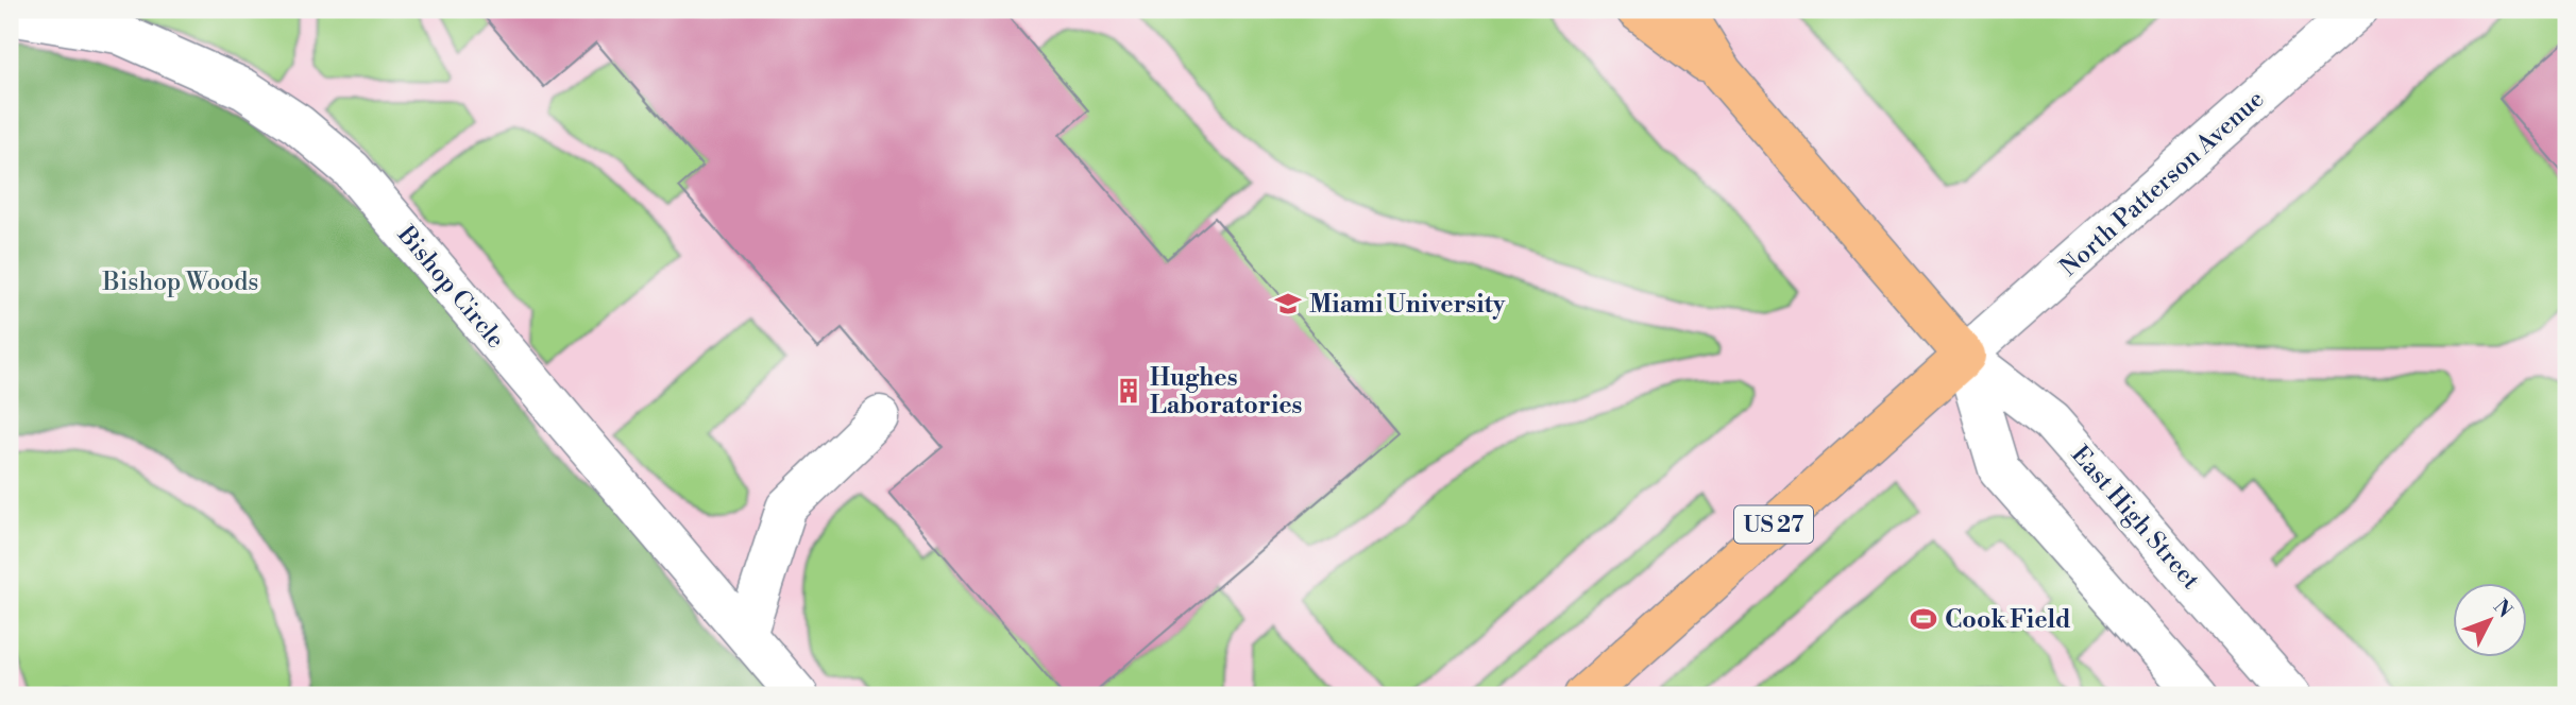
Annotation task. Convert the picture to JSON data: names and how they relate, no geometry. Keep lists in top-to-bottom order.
{
  "streets": {
    "highway": ["East High Street", "US 27"],
    "street": ["North Patterson Avenue", "Bishop Circle"]
  },
  "crossings": [
    ["North Patterson Avenue", "East High Street"],
    ["North Patterson Avenue", "US 27"],
    ["East High Street", "US 27"]
  ],
  "parks": ["Bishop Woods"],
  "places": {
    "school or university": ["Miami University"],
    "building": ["Hughes Laboratories"],
    "sports": ["Cook Field"]
  },
  "north": "top right"
}
